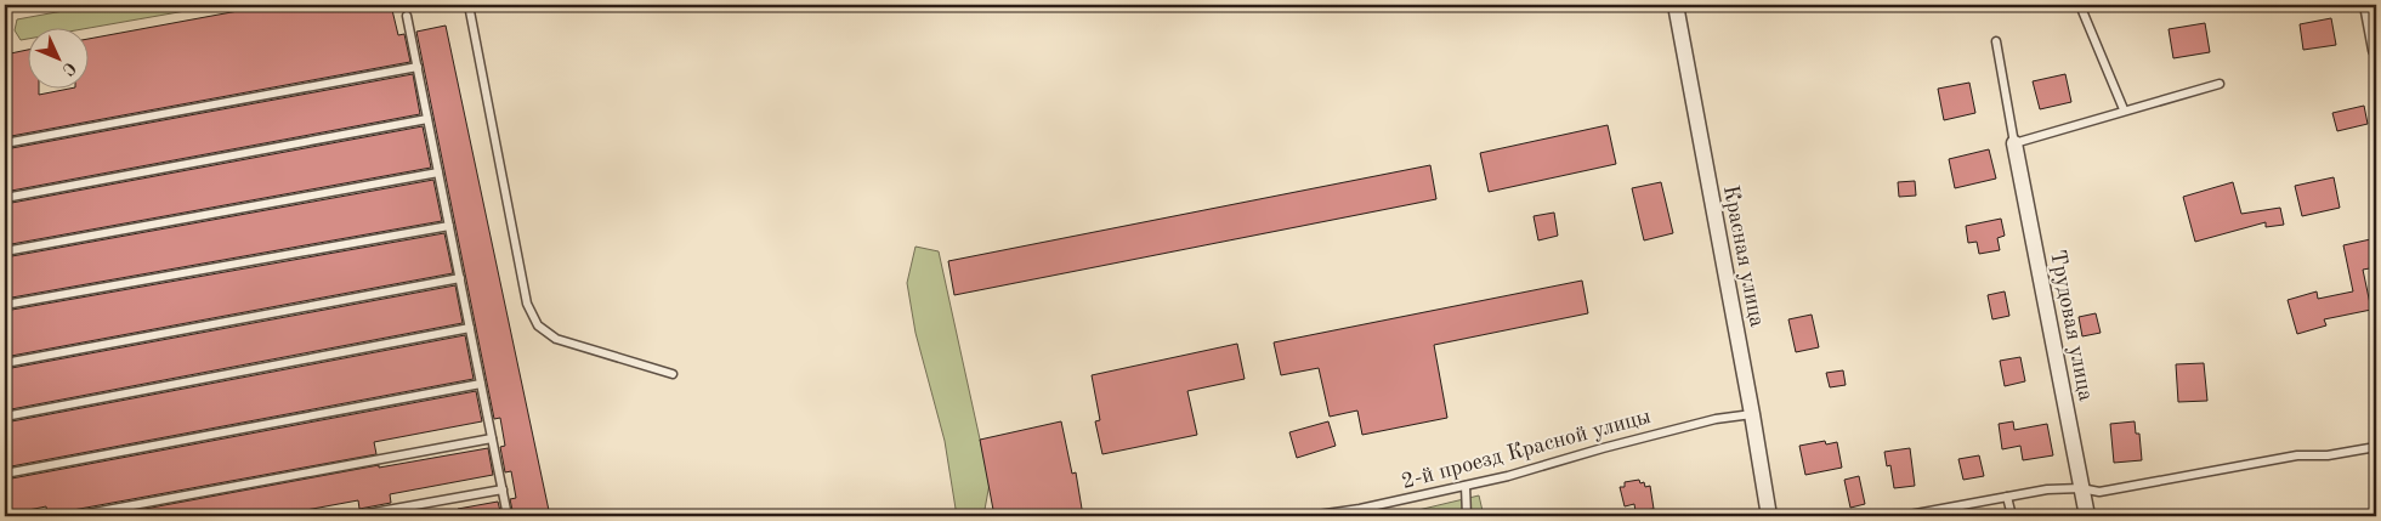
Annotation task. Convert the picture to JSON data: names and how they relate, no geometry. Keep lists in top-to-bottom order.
{
  "streets": {
    "street": ["Красная улица", "Трудовая улица"],
    "lane": ["2-й проезд Красной улицы"]
  },
  "crossings": [
    ["Красная улица", "2-й проезд Красной улицы"]
  ],
  "north": "bottom right"
}
